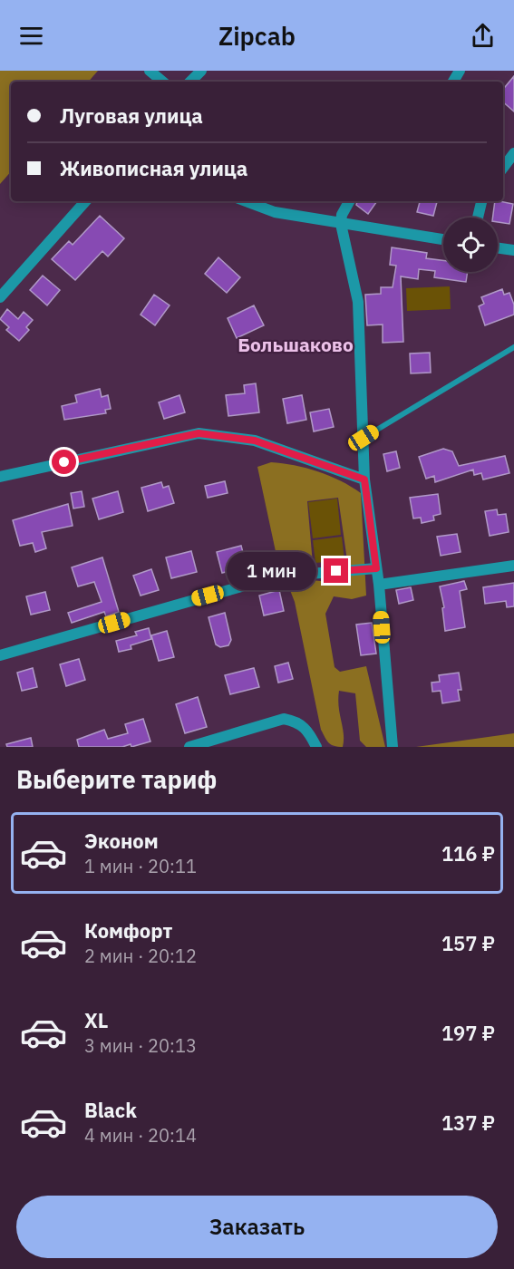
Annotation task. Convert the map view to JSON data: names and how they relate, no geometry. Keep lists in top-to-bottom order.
{
  "districts": ["Большаково"],
  "page": {
    "header": "Zipcab",
    "banner": ["Луговая улица", "Живописная улица"],
    "bubble": "1 мин",
    "heading": "Выберите тариф",
    "list": [
      {
        "name": "Эконом",
        "note": "1 мин · 20:11",
        "value": "116 ₽"
      },
      {
        "name": "Комфорт",
        "note": "2 мин · 20:12",
        "value": "157 ₽"
      },
      {
        "name": "XL",
        "note": "3 мин · 20:13",
        "value": "197 ₽"
      },
      {
        "name": "Black",
        "note": "4 мин · 20:14",
        "value": "137 ₽"
      }
    ],
    "buttons": "Заказать"
  }
}
